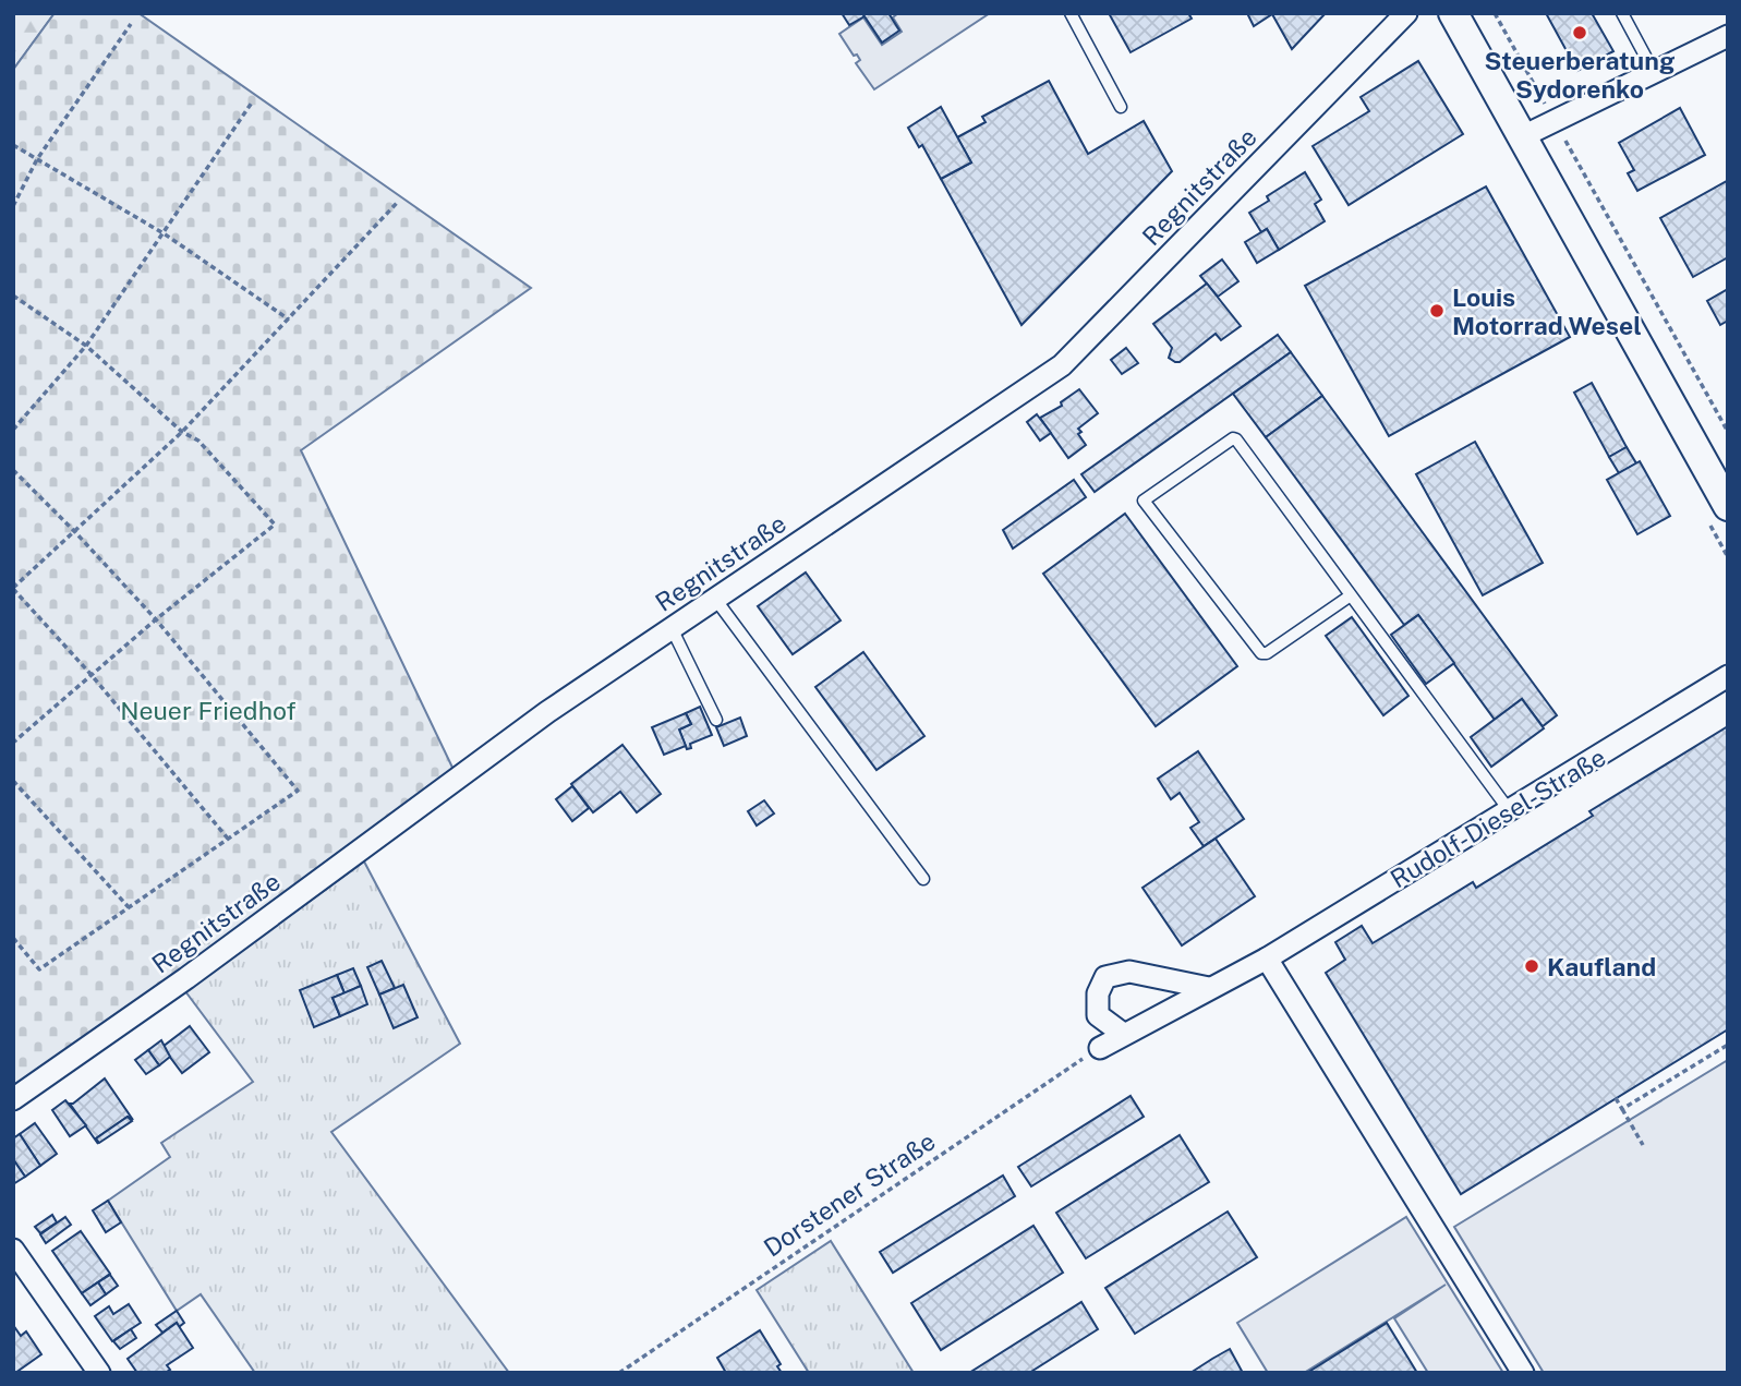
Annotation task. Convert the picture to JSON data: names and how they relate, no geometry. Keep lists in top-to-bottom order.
{
  "streets": {
    "street": ["Regnitstraße", "Rudolf-Diesel-Straße"],
    "path": ["Dorstener Straße"]
  },
  "crossings": [
    ["Rudolf-Diesel-Straße", "Dorstener Straße"]
  ],
  "parks": ["Neuer Friedhof"],
  "places": ["Steuerberatung Sydorenko", "Louis Motorrad Wesel", "Kaufland"]
}
